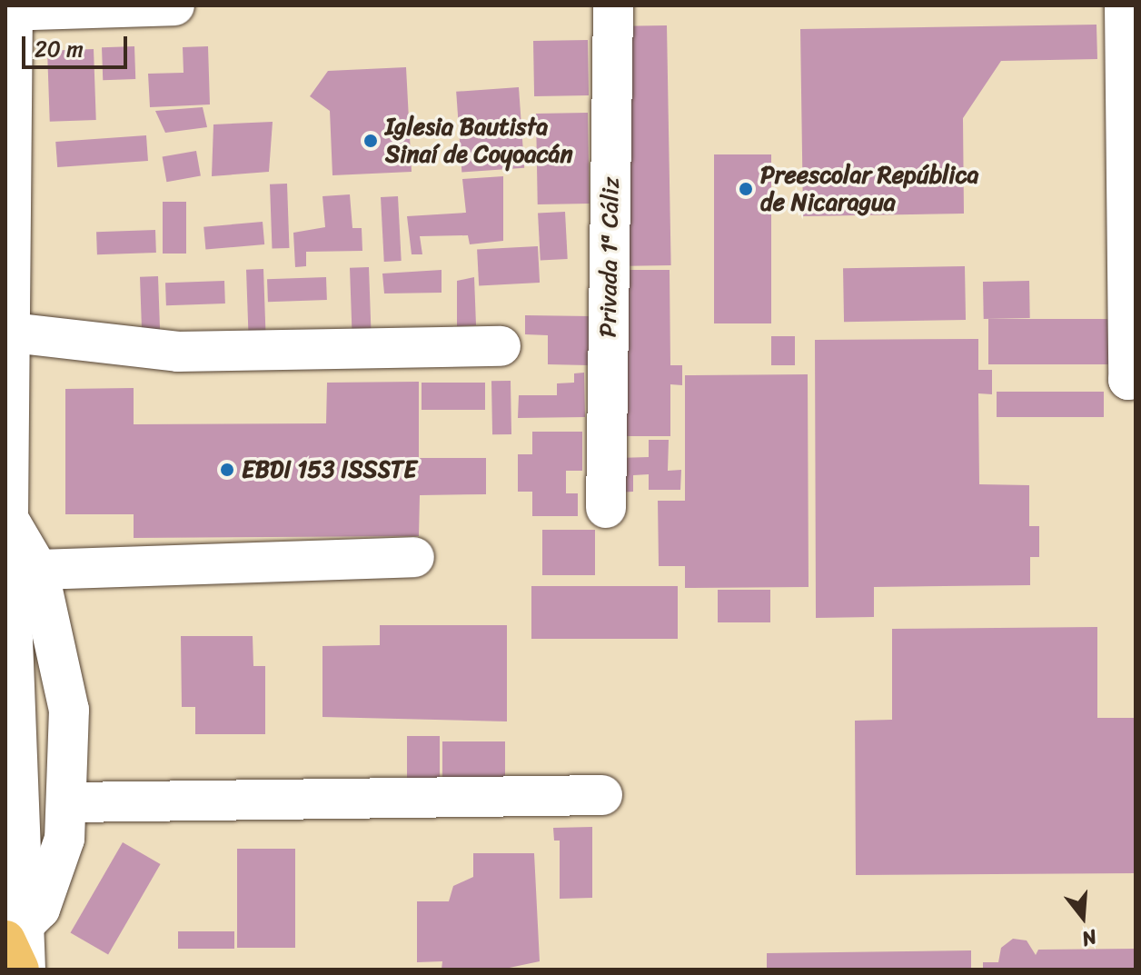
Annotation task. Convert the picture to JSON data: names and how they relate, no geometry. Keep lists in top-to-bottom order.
{
  "streets": {
    "street": ["Privada 1ª Cáliz"]
  },
  "places": ["Iglesia Bautista Sinaí de Coyoacán", "Preescolar República de Nicaragua", "EBDI 153 ISSSTE"],
  "scale_bar": "20 m",
  "north": "bottom"
}
